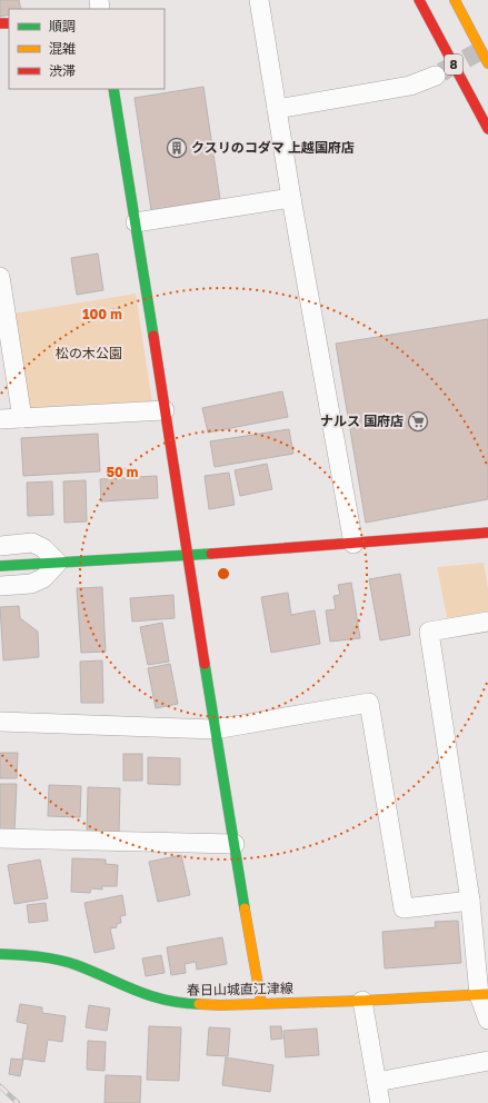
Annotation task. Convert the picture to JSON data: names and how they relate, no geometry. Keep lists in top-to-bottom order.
{
  "streets": {
    "main road": ["8", "春日山城直江津線"]
  },
  "parks": ["松の木公園"],
  "places": {
    "building": ["クスリのコダマ 上越国府店"],
    "supermarket": ["ナルス 国府店"]
  },
  "legend": ["順調", "混雑", "渋滞"],
  "rings": ["100 m", "50 m"]
}
